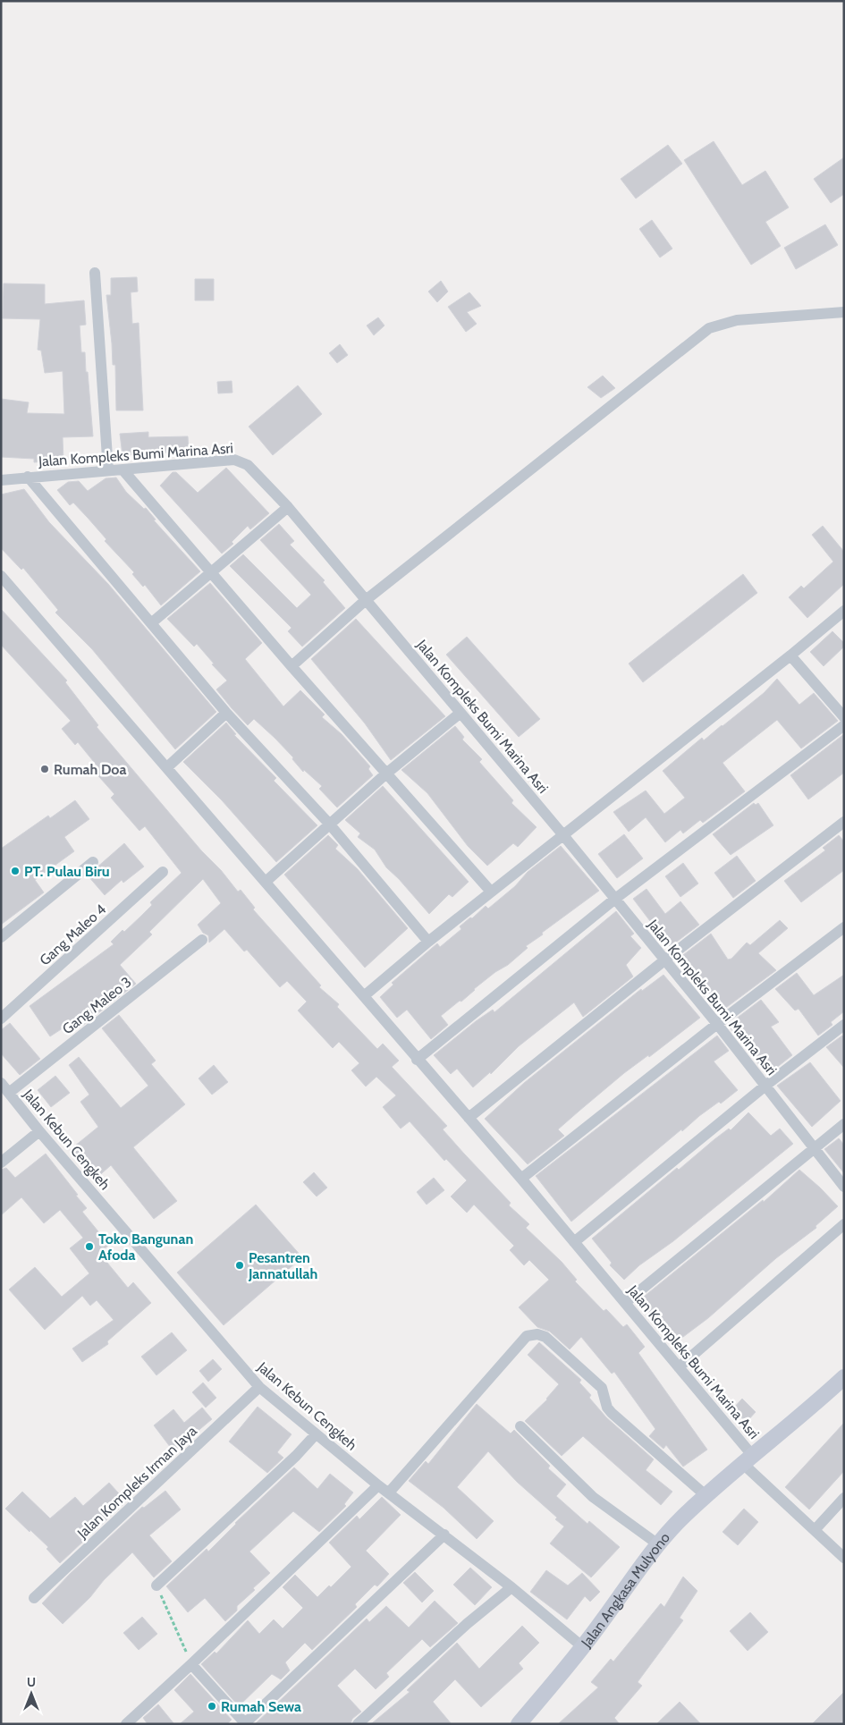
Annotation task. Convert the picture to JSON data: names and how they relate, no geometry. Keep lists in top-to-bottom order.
{
  "streets": {
    "main road": ["Jalan Angkasa Mulyono"],
    "street": [
      "Jalan Kompleks Bumi Marina Asri",
      "Gang Maleo 4",
      "Gang Maleo 3",
      "Jalan Kebun Cengkeh",
      "Jalan Kompleks Irman Jaya"
    ]
  },
  "crossings": [
    ["Jalan Kompleks Bumi Marina Asri", "Jalan Angkasa Mulyono"],
    ["Gang Maleo 3", "Jalan Kebun Cengkeh"],
    ["Jalan Kebun Cengkeh", "Jalan Kompleks Irman Jaya"],
    ["Jalan Kebun Cengkeh", "Jalan Angkasa Mulyono"]
  ],
  "places": [
    "Rumah Doa",
    "PT. Pulau Biru",
    "Toko Bangunan Afoda",
    "Pesantren Jannatullah",
    "Rumah Sewa"
  ],
  "north": "top"
}
